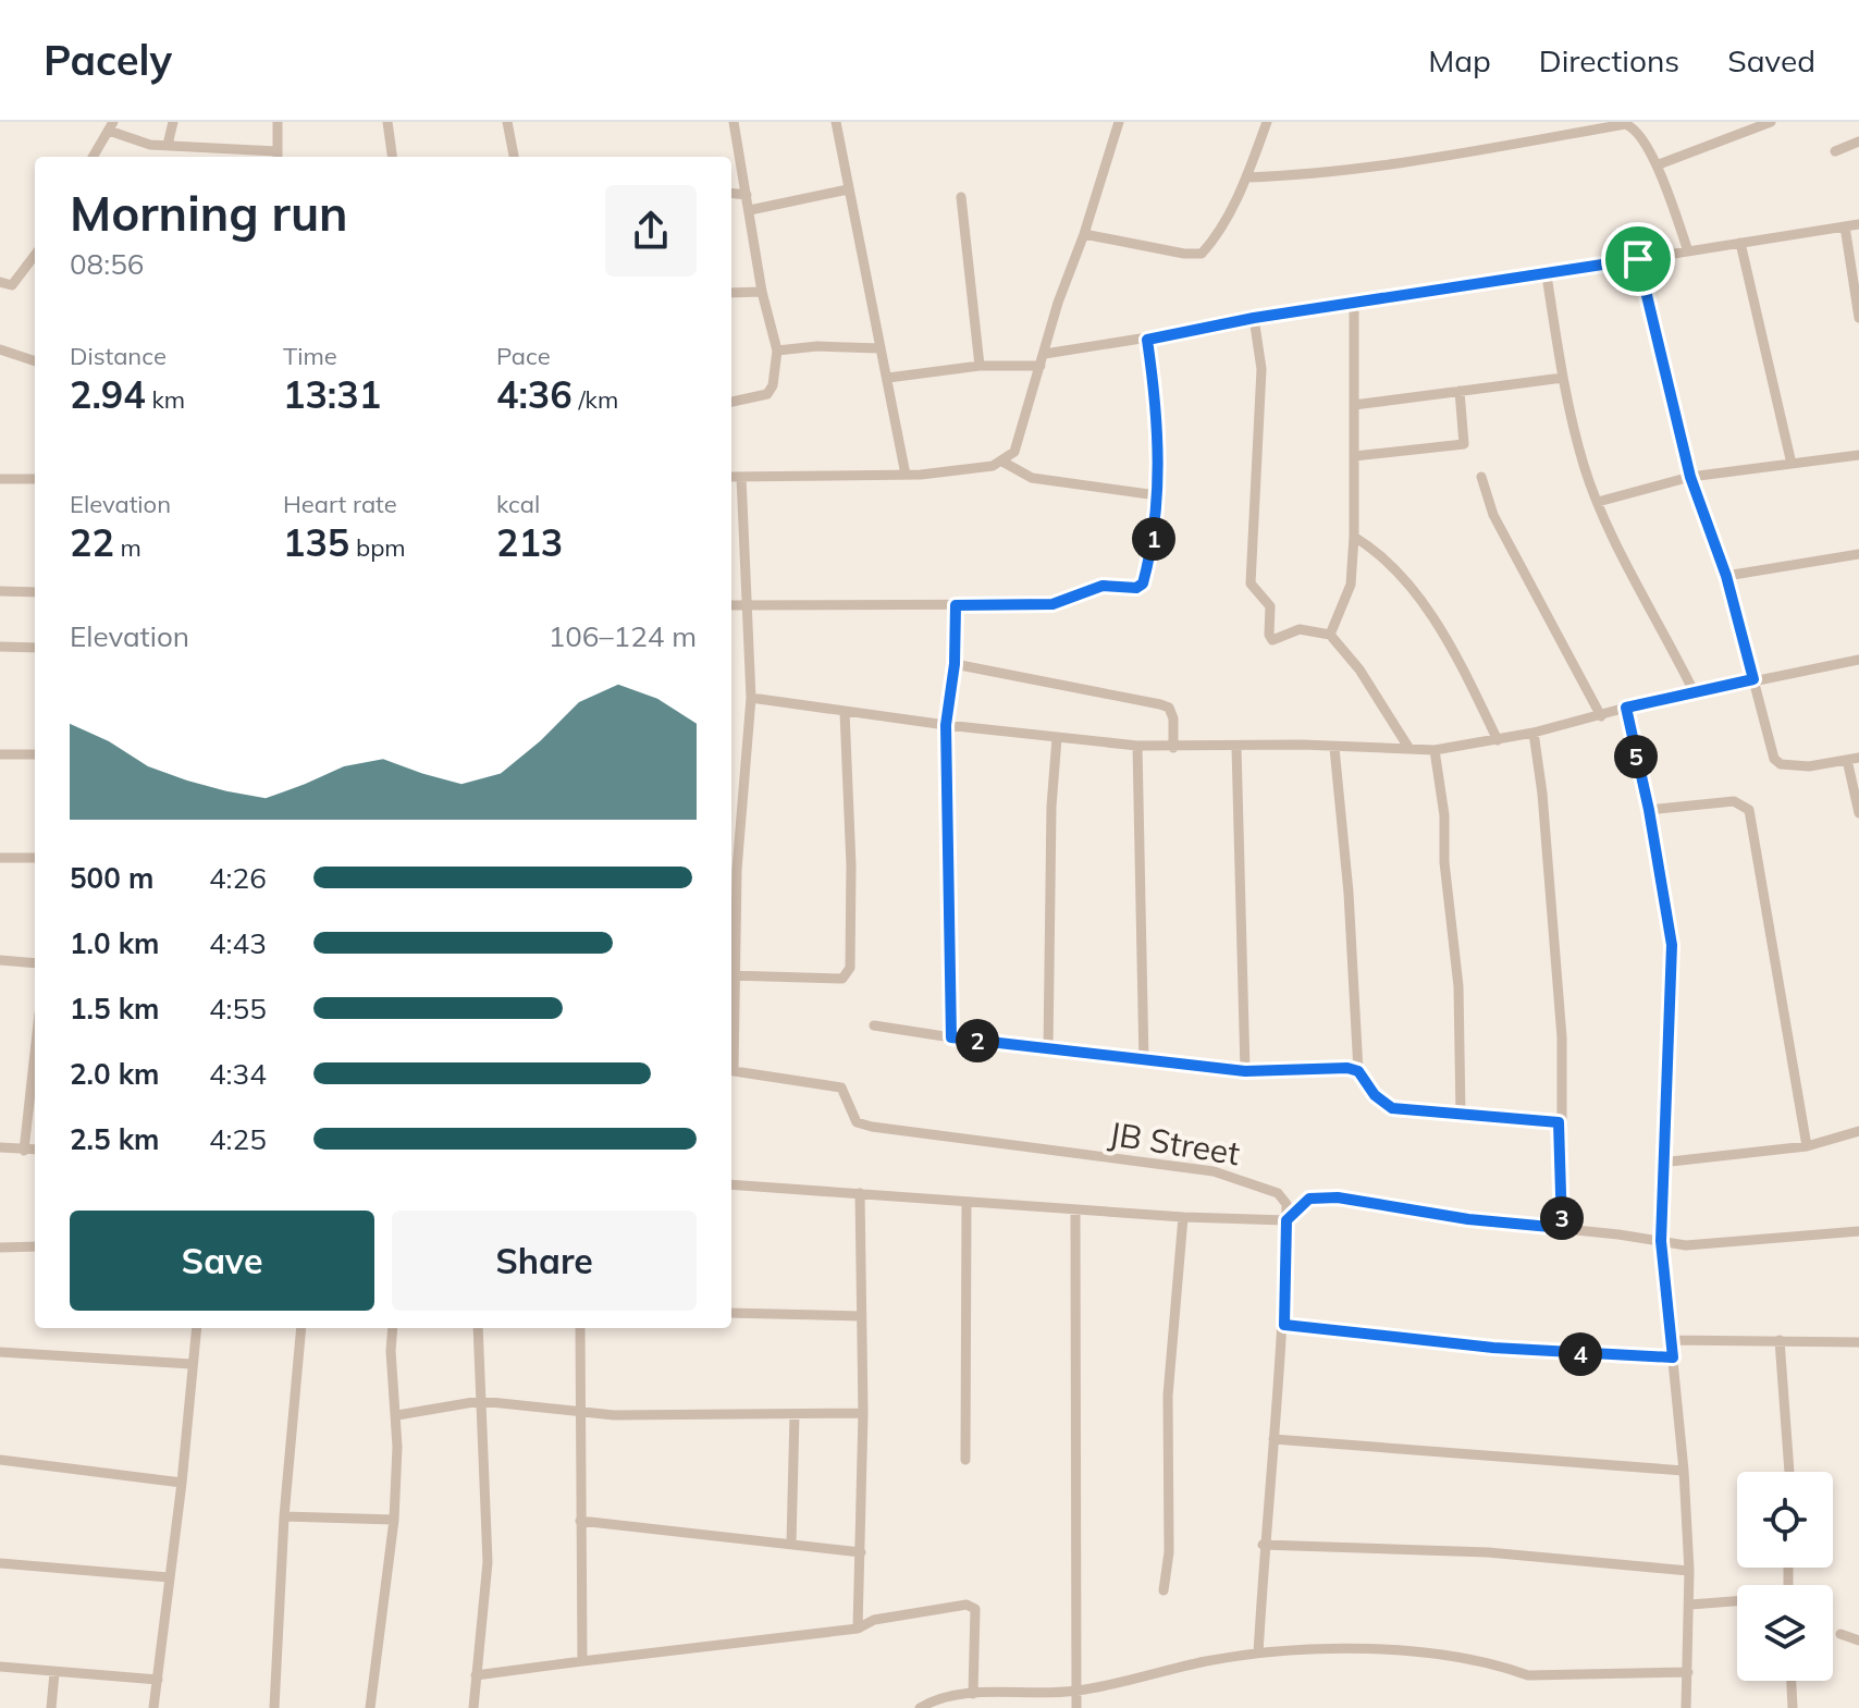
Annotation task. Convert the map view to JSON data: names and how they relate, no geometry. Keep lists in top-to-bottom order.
{
  "streets": {
    "street": ["JB Street"]
  },
  "page": {
    "header": "Pacely",
    "nav": ["Map", "Directions", "Saved"],
    "heading": ["Morning run", "08:56"],
    "stats": [
      ["Distance", "2.94 km"],
      ["Time", "13:31"],
      ["Pace", "4:36 /km"],
      ["Elevation", "22 m"],
      ["Heart rate", "135 bpm"],
      ["kcal", "213"]
    ],
    "pins": [
      "1",
      "5",
      "2",
      "3",
      "4"
    ],
    "chart": ["Elevation", "106–124 m"],
    "list": [
      {
        "name": "500 m",
        "note": "4:26"
      },
      {
        "name": "1.0 km",
        "note": "4:43"
      },
      {
        "name": "1.5 km",
        "note": "4:55"
      },
      {
        "name": "2.0 km",
        "note": "4:34"
      },
      {
        "name": "2.5 km",
        "note": "4:25"
      }
    ],
    "buttons": ["Save", "Share"]
  }
}
